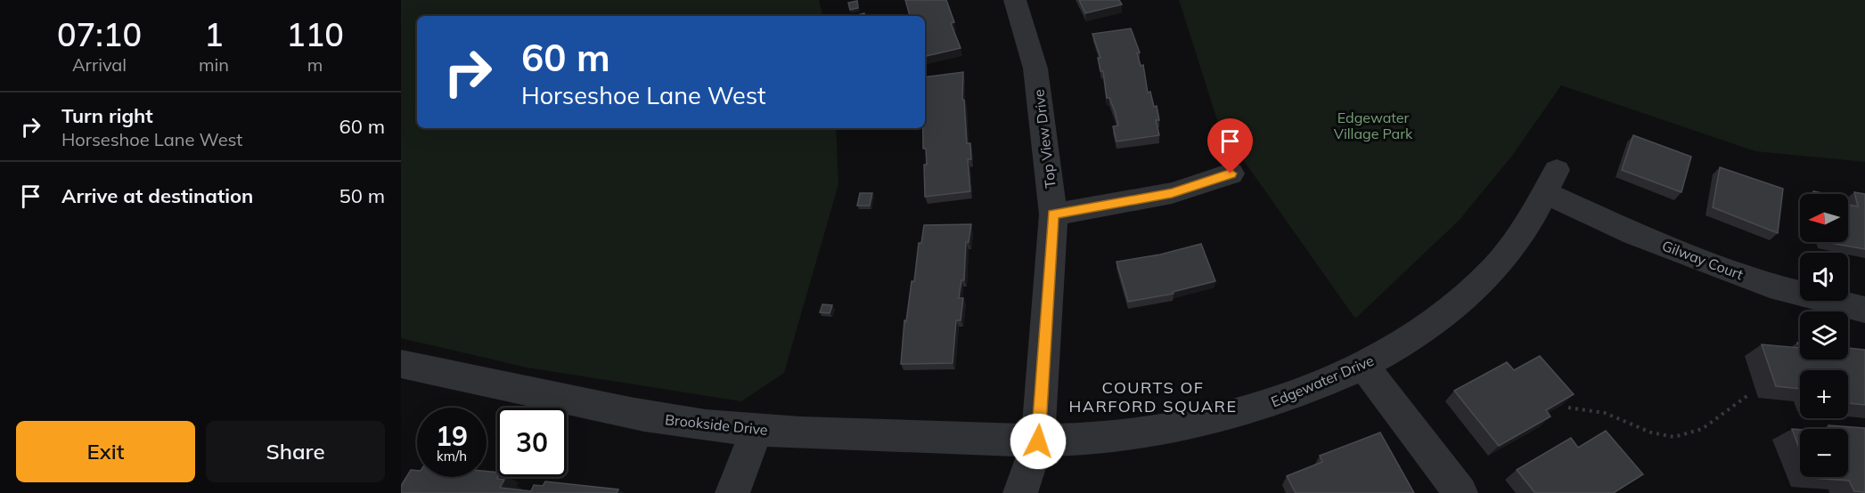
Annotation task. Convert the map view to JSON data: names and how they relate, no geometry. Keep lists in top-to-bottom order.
{
  "streets": {
    "street": [
      "Top View Drive",
      "Gilway Court",
      "Edgewater Drive",
      "Brookside Drive"
    ]
  },
  "crossings": [
    ["Top View Drive", "Edgewater Drive"],
    ["Top View Drive", "Brookside Drive"],
    ["Gilway Court", "Edgewater Drive"],
    ["Edgewater Drive", "Brookside Drive"]
  ],
  "districts": ["COURTS OF HARFORD SQUARE"],
  "parks": ["Edgewater Village Park"],
  "north": "left",
  "page": {
    "eta": [
      "07:10",
      "Arrival",
      "1",
      "min",
      "110",
      "m"
    ],
    "turn": ["60 m", "Horseshoe Lane West"],
    "list": [
      {
        "name": "Turn right",
        "note": "Horseshoe Lane West",
        "value": "60 m"
      },
      {
        "name": "Arrive at destination",
        "value": "50 m"
      }
    ],
    "map_buttons": ["+", "−"],
    "speed": "19 km/h",
    "limit": "30",
    "buttons": ["Exit", "Share"]
  }
}
